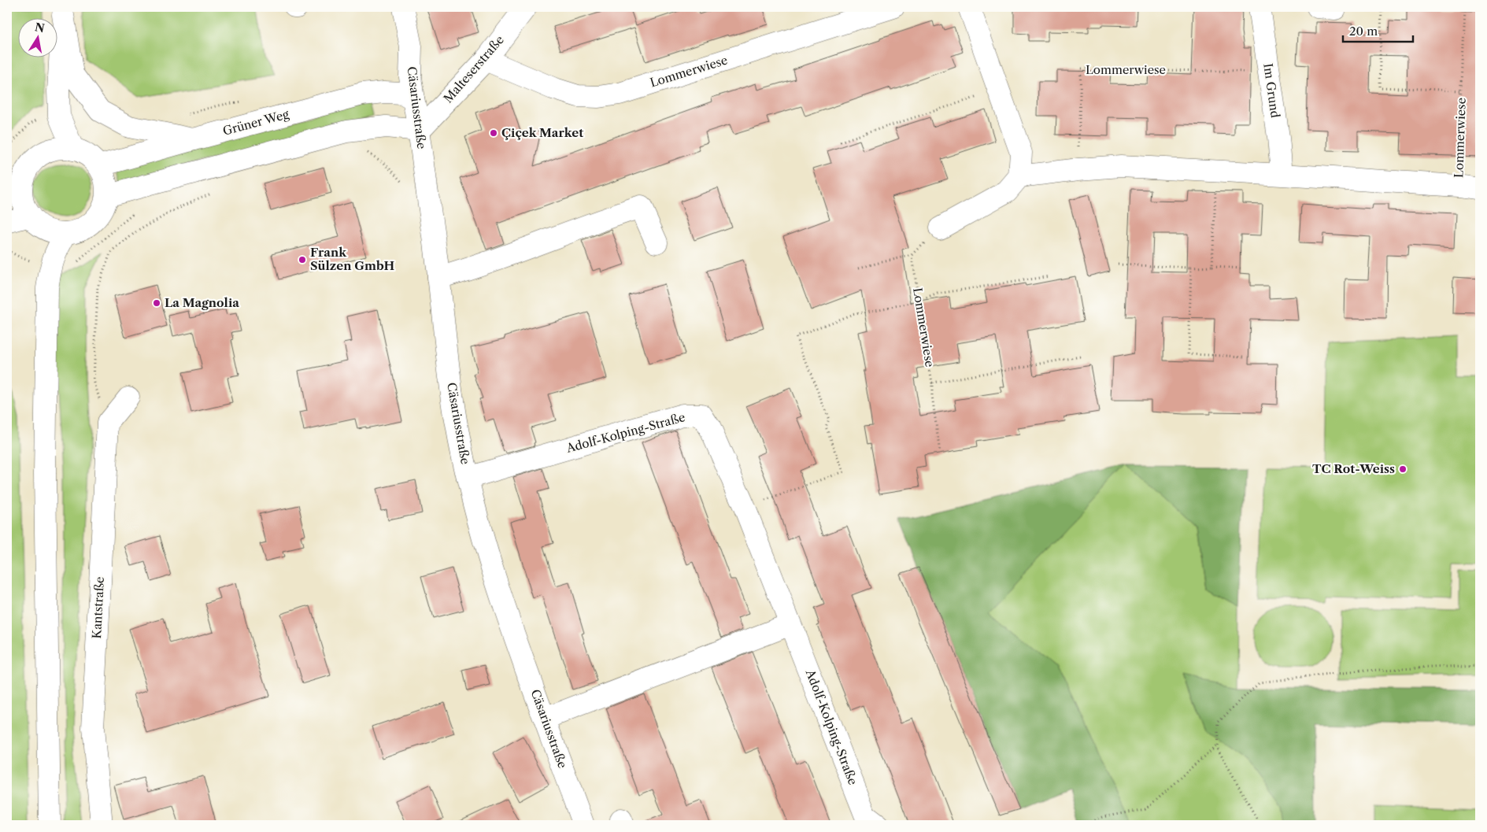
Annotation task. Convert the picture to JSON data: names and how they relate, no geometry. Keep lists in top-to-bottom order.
{
  "streets": {
    "main road": [
      "Malteserstraße",
      "Lommerwiese",
      "Im Grund",
      "Cäsariusstraße",
      "Grüner Weg",
      "Adolf-Kolping-Straße",
      "Kantstraße"
    ]
  },
  "crossings": [
    ["Malteserstraße", "Lommerwiese"],
    ["Malteserstraße", "Cäsariusstraße"],
    ["Lommerwiese", "Im Grund"],
    ["Cäsariusstraße", "Grüner Weg"],
    ["Cäsariusstraße", "Adolf-Kolping-Straße"]
  ],
  "places": [
    "Çiçek Market",
    "Frank Sülzen GmbH",
    "La Magnolia",
    "TC Rot-Weiss"
  ],
  "scale_bar": "20 m",
  "north": "top"
}
